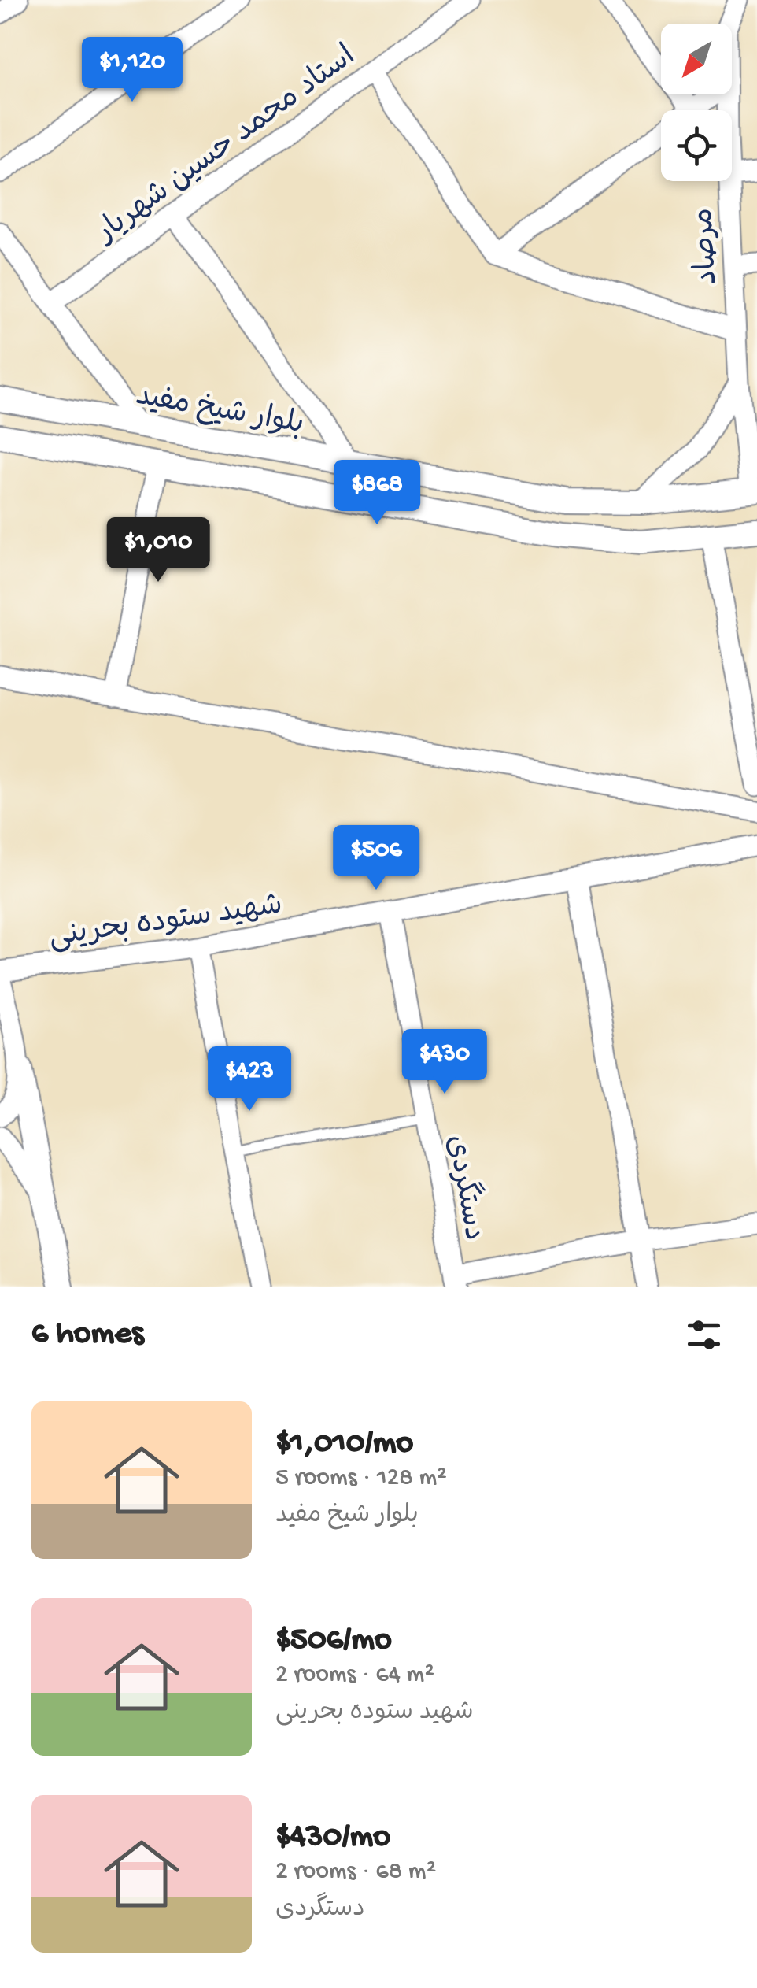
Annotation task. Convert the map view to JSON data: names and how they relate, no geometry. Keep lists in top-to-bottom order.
{
  "streets": {
    "street": [
      "استاد محمد حسین شهریار",
      "مرصاد",
      "بلوار شیخ مفید",
      "شهید ستوده بحرینی",
      "دستگردی"
    ]
  },
  "crossings": [
    ["مرصاد", "بلوار شیخ مفید"],
    ["شهید ستوده بحرینی", "دستگردی"]
  ],
  "north": "bottom left",
  "page": {
    "price": [
      "$1,120",
      "$868",
      "$1,010",
      "$506",
      "$430",
      "$423"
    ],
    "heading": "6 homes",
    "list": [
      {
        "name": "$1,010/mo",
        "note": "5 rooms · 128 m² · بلوار شیخ مفید"
      },
      {
        "name": "$506/mo",
        "note": "2 rooms · 64 m² · شهید ستوده بحرینی"
      },
      {
        "name": "$430/mo",
        "note": "2 rooms · 68 m² · دستگردی"
      }
    ]
  }
}
